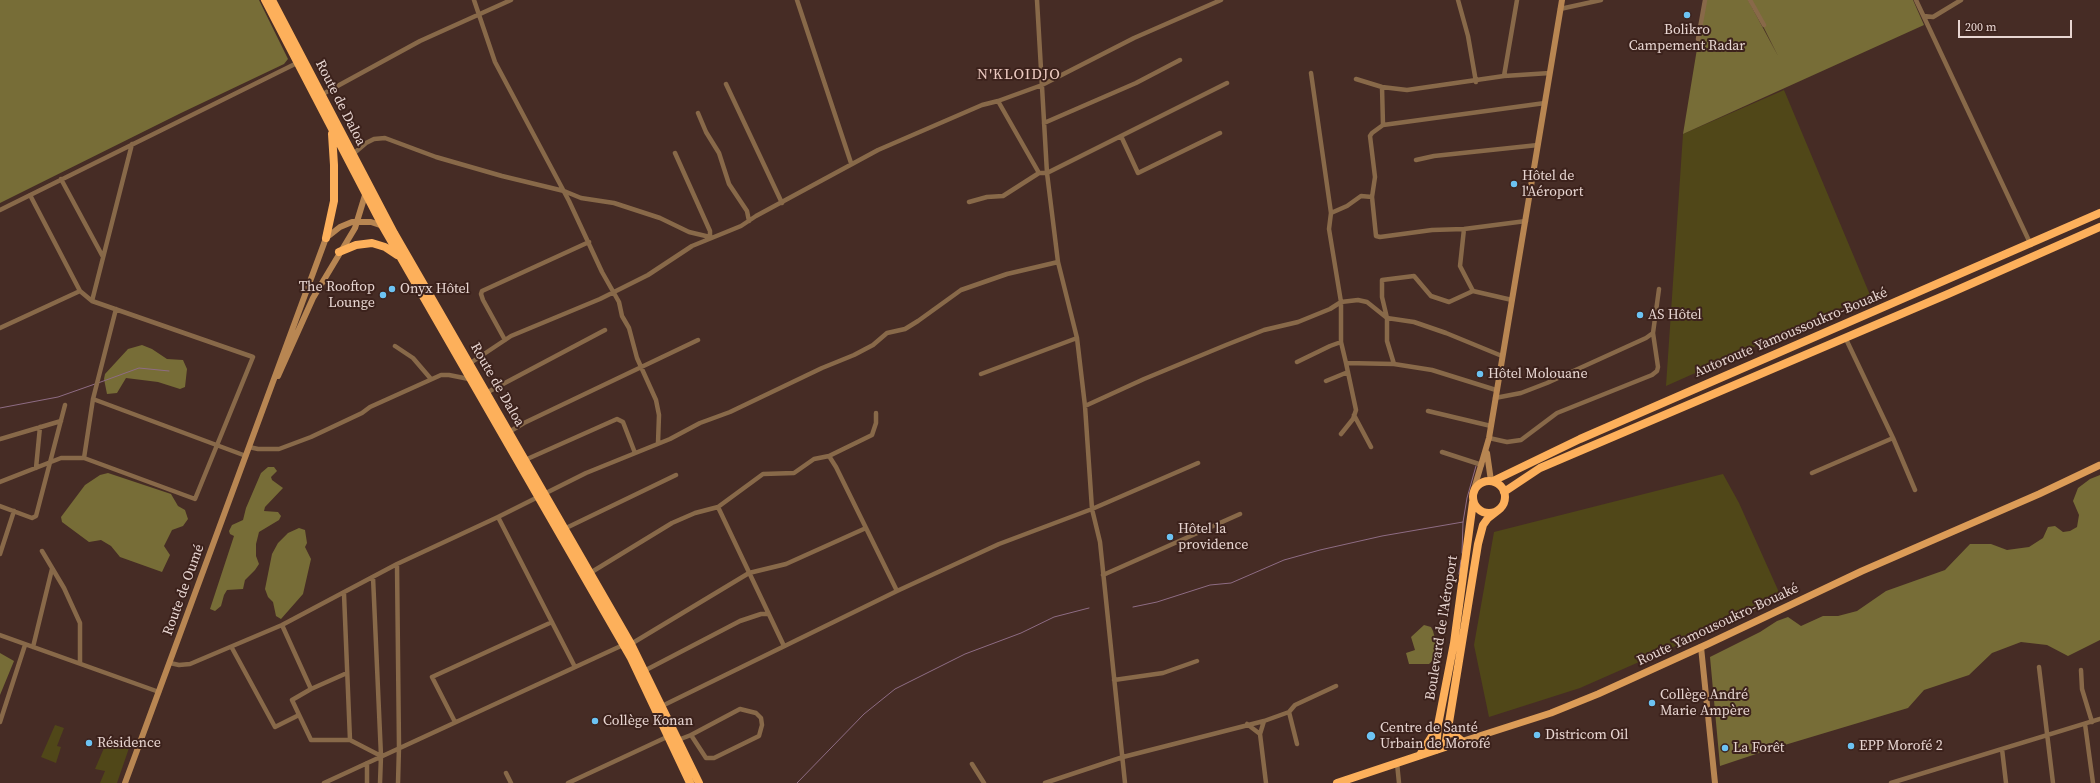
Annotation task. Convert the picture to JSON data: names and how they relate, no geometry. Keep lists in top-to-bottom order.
{
  "streets": {
    "highway": [
      "Route de Daloa",
      "Autoroute Yamoussoukro-Bouaké",
      "Route Yamousoukro-Bouaké",
      "Boulevard de l'Aéroport"
    ],
    "main road": ["Route de Oumé"]
  },
  "crossings": [
    ["Autoroute Yamoussoukro-Bouaké", "Boulevard de l'Aéroport"],
    ["Route Yamousoukro-Bouaké", "Boulevard de l'Aéroport"]
  ],
  "districts": ["N'KLOIDJO"],
  "places": [
    "Bolikro Campement Radar",
    "Hôtel de l'Aéroport",
    "Onyx Hôtel",
    "The Rooftop Lounge",
    "AS Hôtel",
    "Hôtel Molouane",
    "Hôtel la providence",
    "Collège André Marie Ampère",
    "Collège Konan",
    "Districom Oil",
    "Centre de Santé Urbain de Morofé",
    "Résidence",
    "EPP Morofé 2",
    "La Forêt"
  ],
  "scale_bar": "200 m"
}
